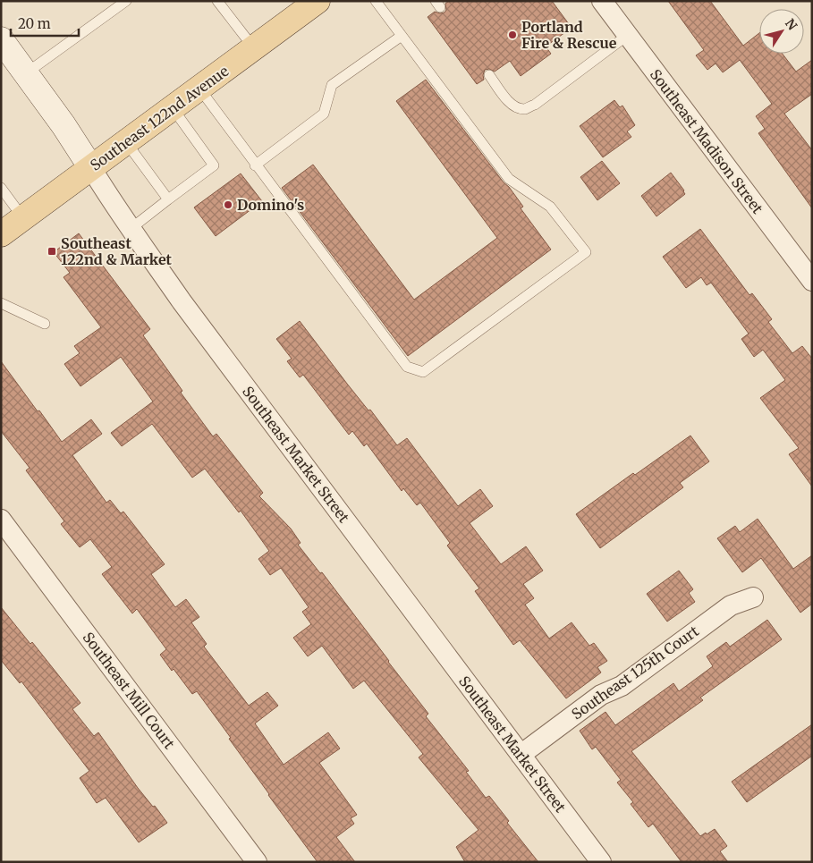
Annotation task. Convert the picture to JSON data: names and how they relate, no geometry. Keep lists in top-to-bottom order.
{
  "streets": {
    "main road": ["Southeast 122nd Avenue"],
    "street": [
      "Southeast Madison Street",
      "Southeast Market Street",
      "Southeast 125th Court",
      "Southeast Mill Court"
    ]
  },
  "crossings": [
    ["Southeast 122nd Avenue", "Southeast Market Street"],
    ["Southeast Market Street", "Southeast 125th Court"]
  ],
  "places": {
    "other": ["Portland Fire & Rescue", "Domino's"],
    "transit": ["Southeast 122nd & Market"]
  },
  "scale_bar": "20 m",
  "north": "top right"
}
